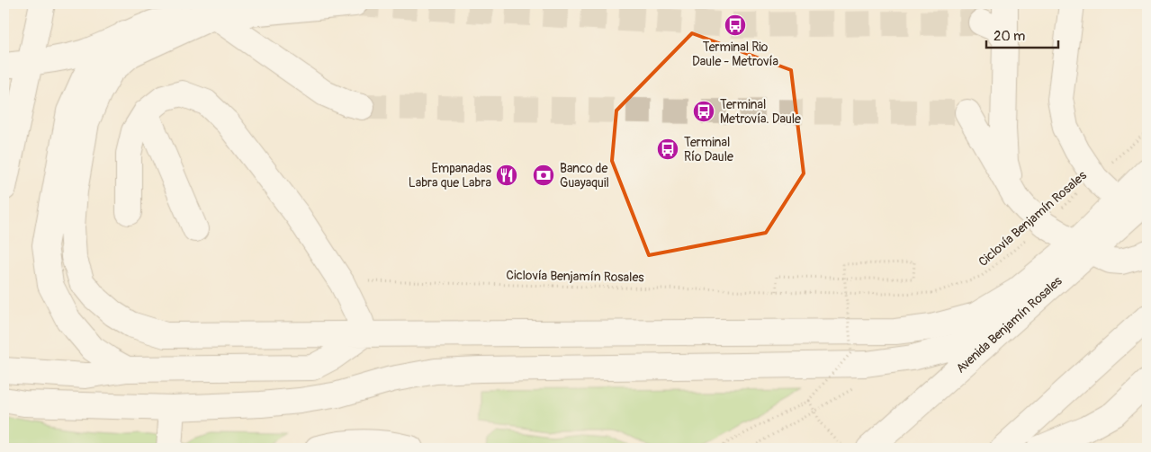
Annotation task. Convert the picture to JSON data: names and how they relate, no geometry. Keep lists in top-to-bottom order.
{
  "streets": {
    "main road": ["Avenida Benjamín Rosales"],
    "path": ["Ciclovía Benjamín Rosales"]
  },
  "places": {
    "bus stop": ["Terminal Rio Daule - Metrovía", "Terminal Metrovía. Daule", "Terminal Río Daule"],
    "restaurant": ["Empanadas Labra que Labra"],
    "bank": ["Banco de Guayaquil"]
  },
  "scale_bar": "20 m"
}
